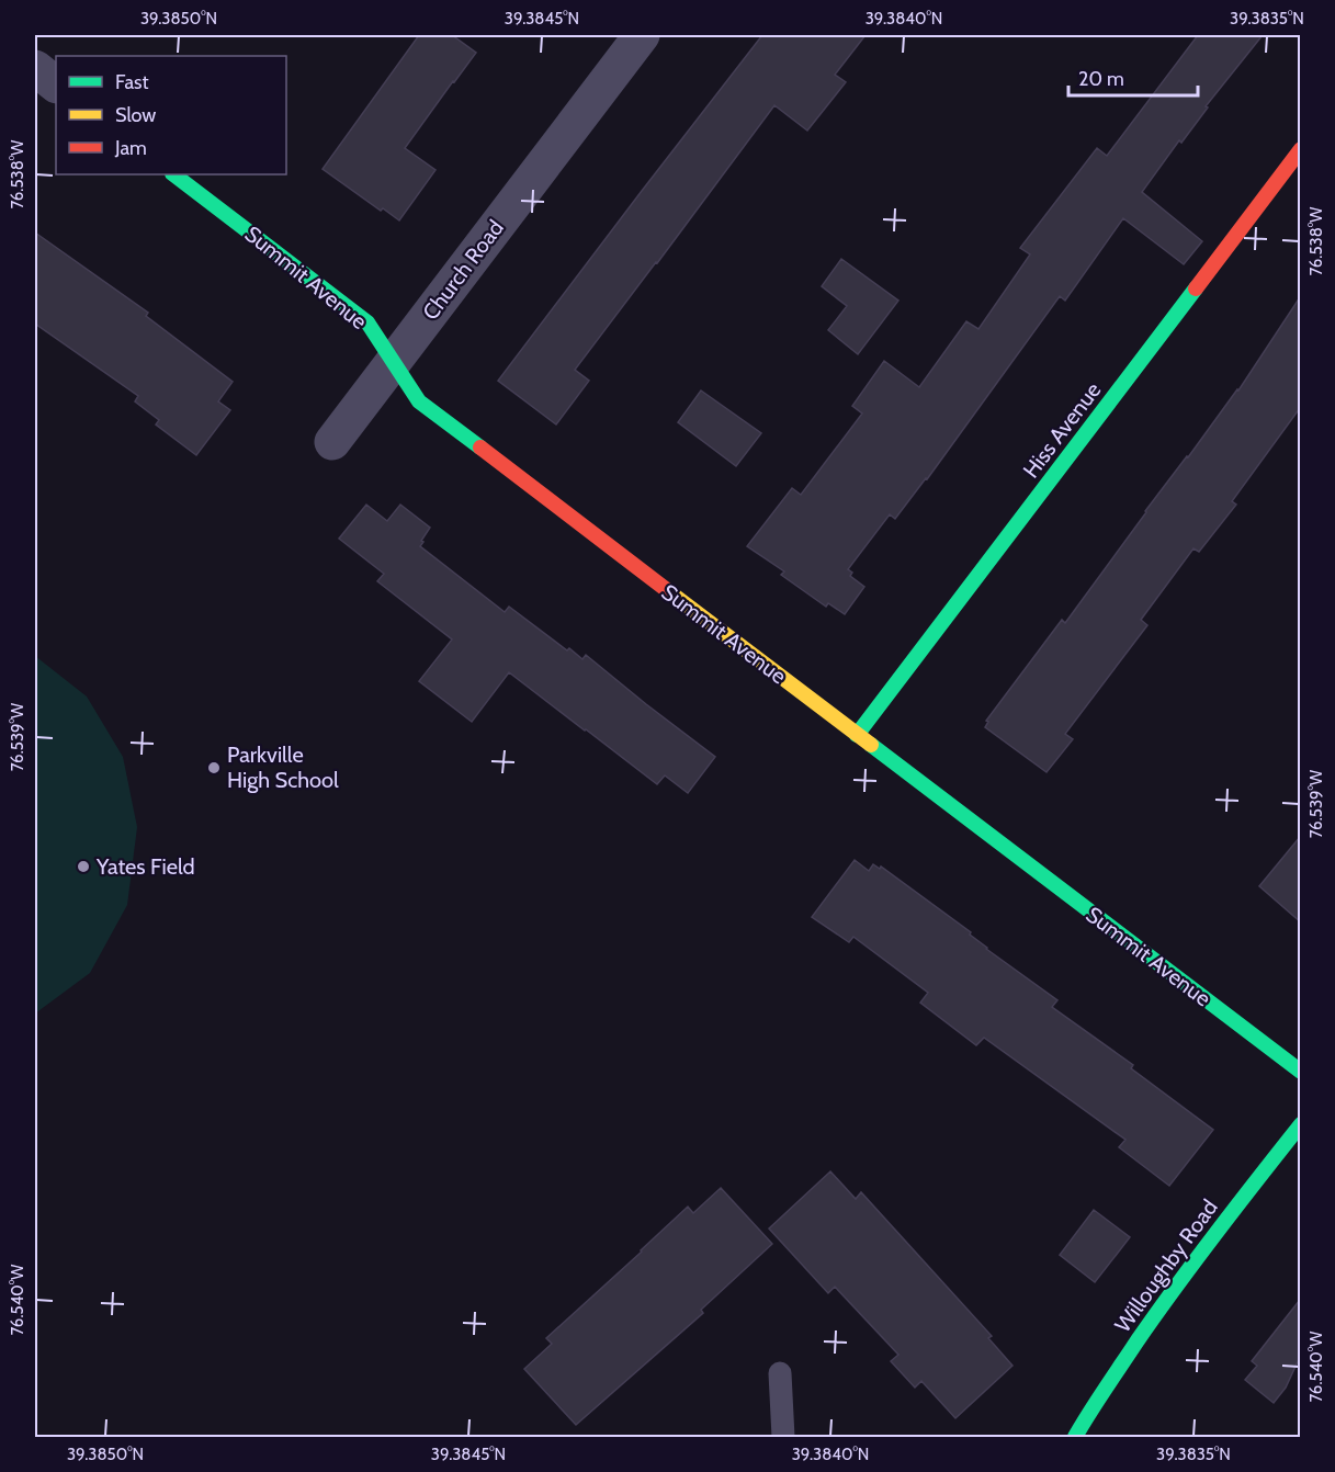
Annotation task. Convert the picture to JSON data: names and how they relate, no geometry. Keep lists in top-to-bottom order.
{
  "streets": {
    "street": [
      "Church Road",
      "Summit Avenue",
      "Hiss Avenue",
      "Willoughby Road"
    ]
  },
  "crossings": [
    ["Church Road", "Summit Avenue"],
    ["Summit Avenue", "Hiss Avenue"]
  ],
  "places": ["Parkville High School", "Yates Field"],
  "legend": ["Fast", "Slow", "Jam"],
  "scale_bar": "20 m",
  "coordinates": [
    "39.3850°N",
    "39.3845°N",
    "39.3840°N",
    "39.3835°N",
    "76.538°W",
    "76.539°W",
    "76.540°W"
  ]
}
